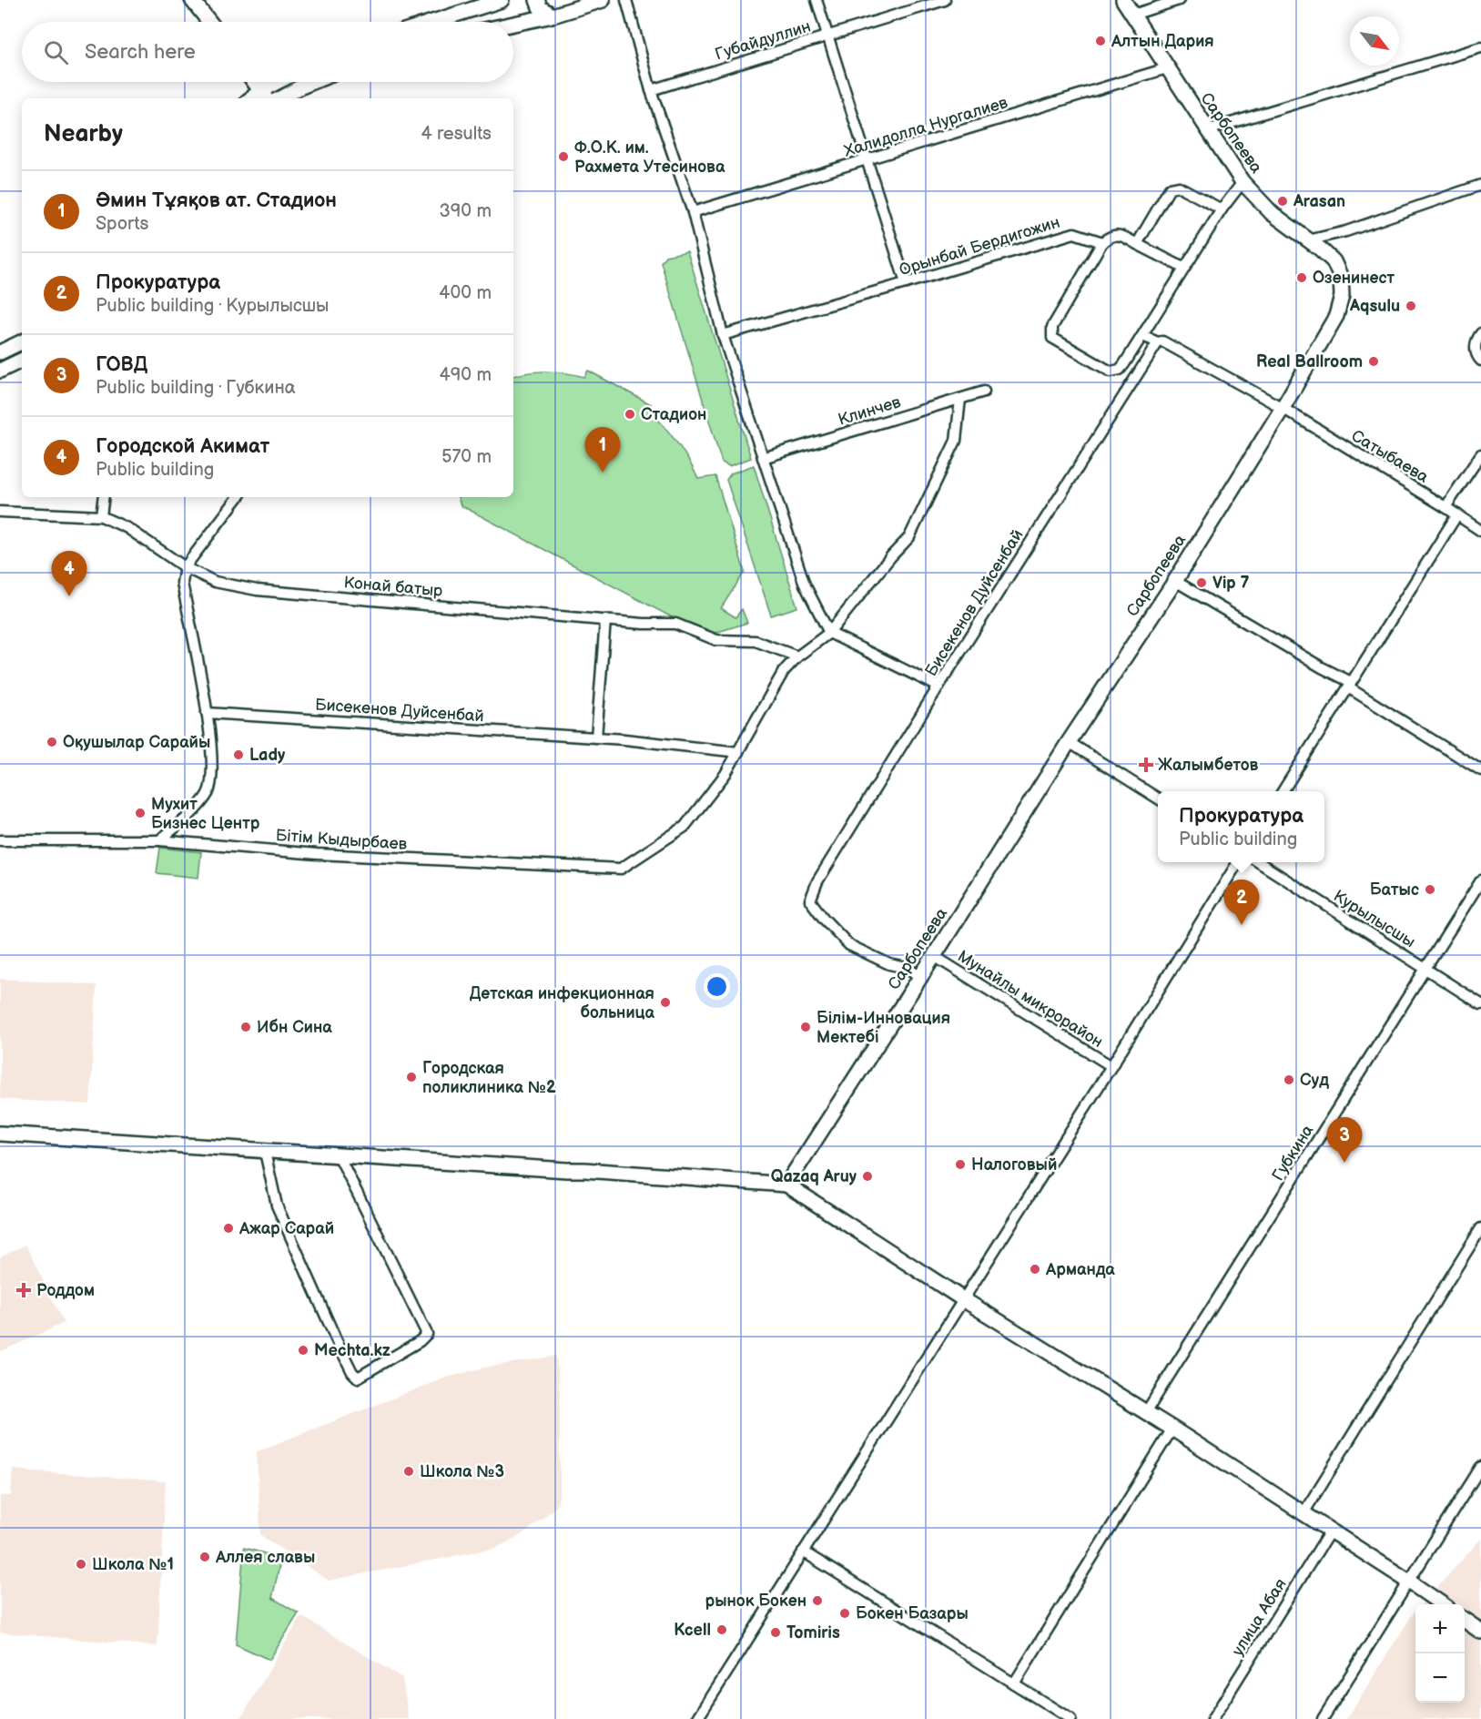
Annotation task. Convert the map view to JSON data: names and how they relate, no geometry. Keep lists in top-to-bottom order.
{
  "streets": {
    "street": [
      "Губайдуллин",
      "Халидолла Нургалиев",
      "Сарбопеева",
      "Орынбай Бердигожин",
      "Клинчев",
      "Сатыбаева",
      "Конай батыр",
      "Бисекенов Дуйсенбай",
      "Бiтiм Кыдырбаев",
      "Курылысшы",
      "Мунайлы микрорайон",
      "Губкина",
      "улица Абая"
    ]
  },
  "crossings": [
    ["Халидолла Нургалиев", "Сарбопеева"],
    ["Сарбопеева", "Сатыбаева"],
    ["Сарбопеева", "Бисекенов Дуйсенбай"],
    ["Сарбопеева", "Мунайлы микрорайон"],
    ["Клинчев", "Бiтiм Кыдырбаев"],
    ["Сатыбаева", "Бисекенов Дуйсенбай"],
    ["Конай батыр", "Бiтiм Кыдырбаев"],
    ["Бисекенов Дуйсенбай", "Бiтiм Кыдырбаев"],
    ["Курылысшы", "Губкина"]
  ],
  "places": {
    "other": [
      "Алтын Дария",
      "Ф.О.К. им. Рахмета Утесинова",
      "Arasan",
      "Озенинест",
      "Aqsulu",
      "Real Ballroom",
      "Стадион",
      "Vip 7",
      "Оқушылар Сарайы",
      "Lady",
      "Мухит Бизнес Центр",
      "Батыс",
      "Детская инфекционная больница",
      "Ибн Сина",
      "Білім-Инновация Мектебі",
      "Городская поликлиника №2",
      "Суд",
      "Налоговый",
      "Qazaq Aruy",
      "Ажар Сарай",
      "Арманда",
      "Mechta.kz",
      "Школа №3",
      "Аллея славы",
      "Школа №1",
      "рынок Бокен",
      "Бокен Базары",
      "Kcell",
      "Tomiris"
    ],
    "health": ["Жалымбетов", "Роддом"]
  },
  "north": "bottom right",
  "page": {
    "search": "Search here",
    "heading": ["Nearby", "4 results"],
    "list": [
      {
        "mark": "1",
        "name": "Әмин Тұяқов ат. Стадион",
        "note": "Sports",
        "value": "390 m"
      },
      {
        "mark": "2",
        "name": "Прокуратура",
        "note": "Public building · Курылысшы",
        "value": "400 m"
      },
      {
        "mark": "3",
        "name": "ГОВД",
        "note": "Public building · Губкина",
        "value": "490 m"
      },
      {
        "mark": "4",
        "name": "Городской Акимат",
        "note": "Public building",
        "value": "570 m"
      }
    ],
    "pins": [
      "1",
      "4",
      "2",
      "3"
    ],
    "popup": ["Прокуратура", "Public building"],
    "map_buttons": ["+", "−"]
  }
}
